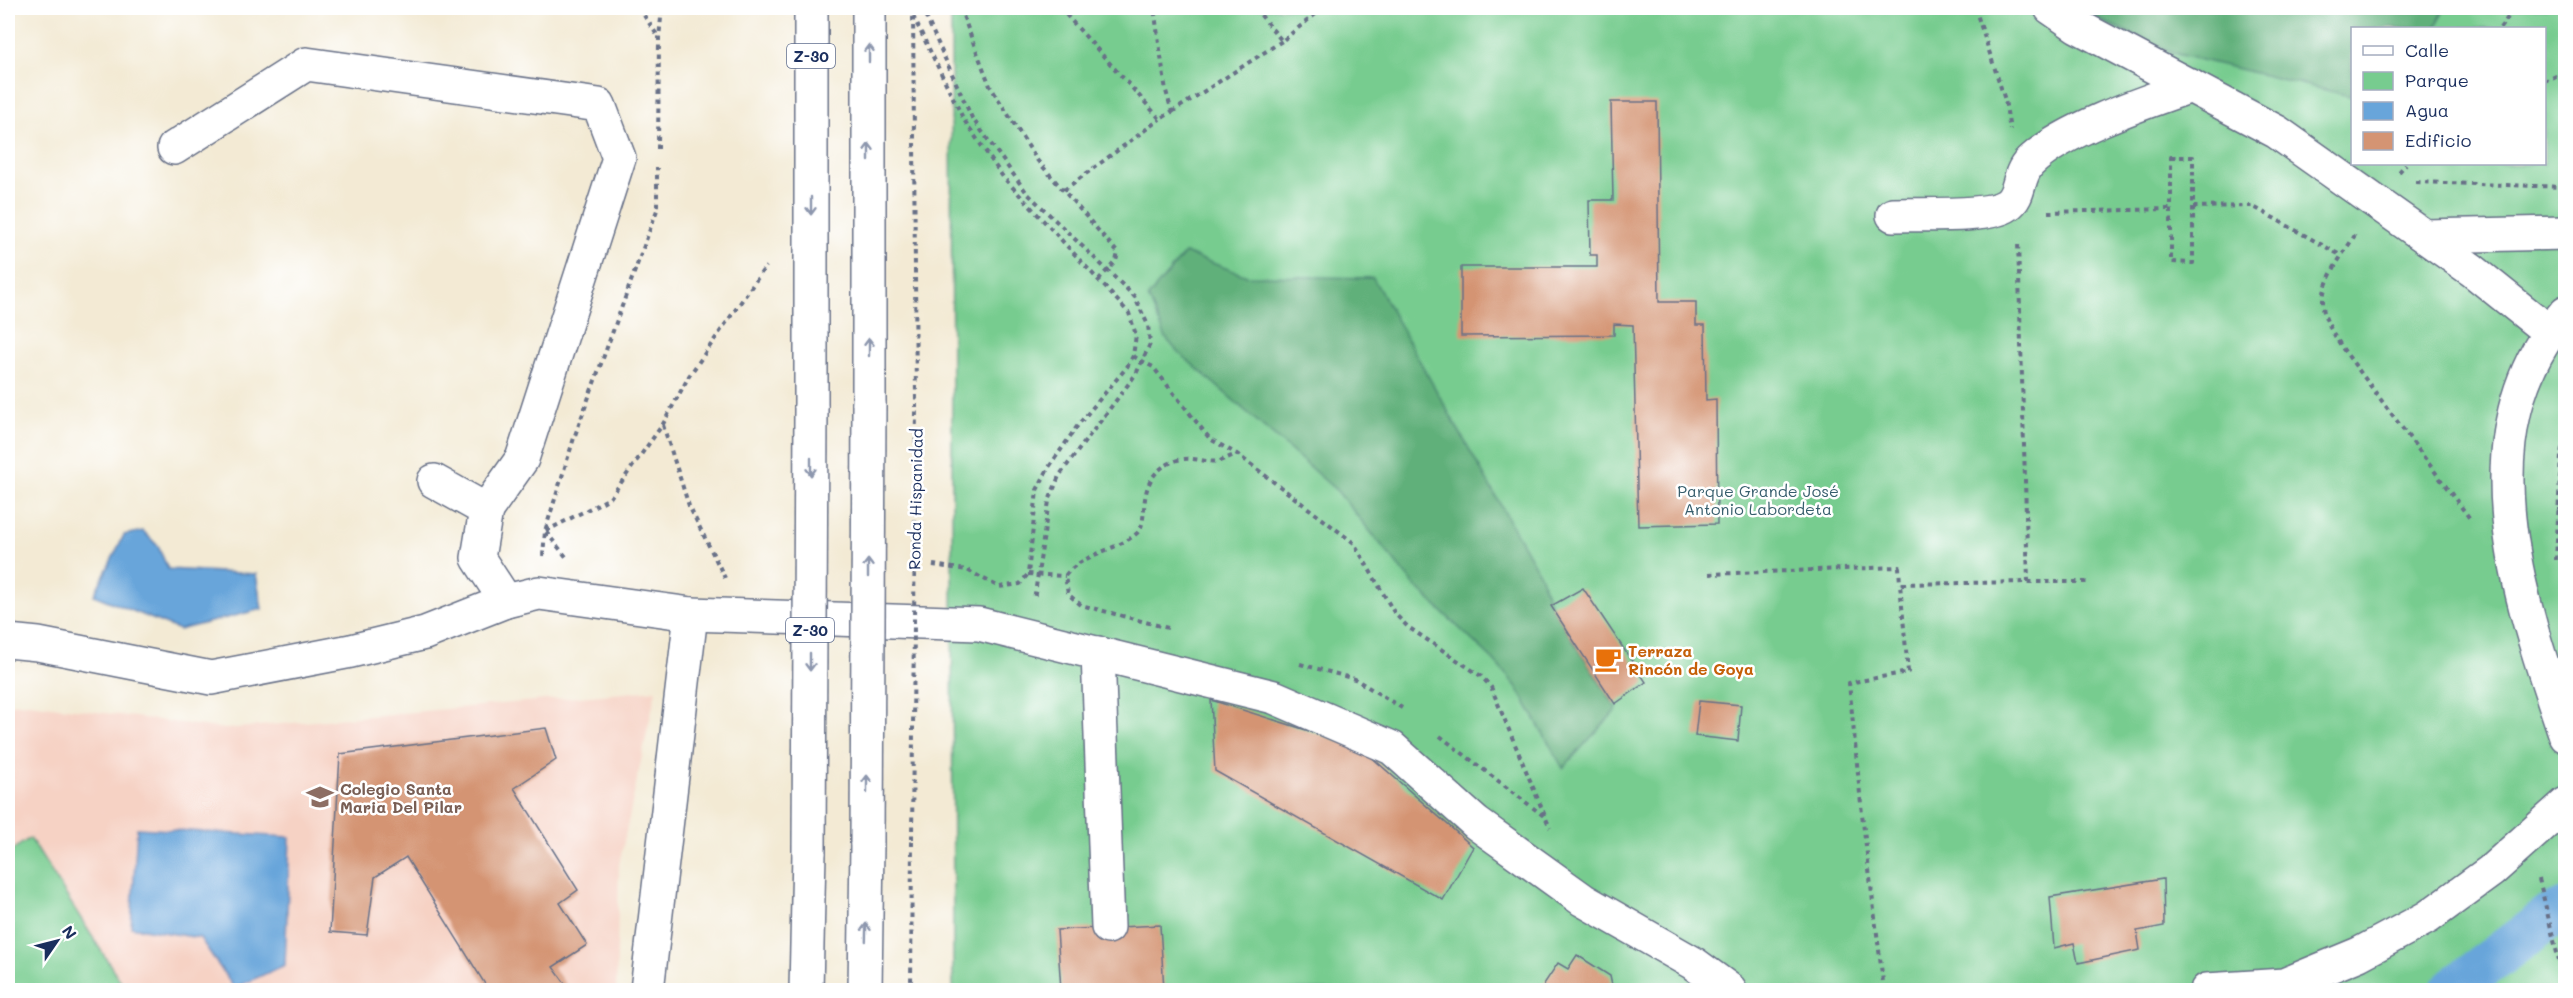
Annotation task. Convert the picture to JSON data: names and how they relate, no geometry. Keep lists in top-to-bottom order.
{
  "streets": {
    "main road": ["Z-30"],
    "path": ["Ronda Hispanidad"]
  },
  "parks": ["Parque Grande José Antonio Labordeta"],
  "places": {
    "cafe": ["Terraza Rincón de Goya"],
    "school or university": ["Colegio Santa Maria Del Pilar"]
  },
  "legend": [
    "Calle",
    "Parque",
    "Agua",
    "Edificio"
  ],
  "north": "top right"
}
